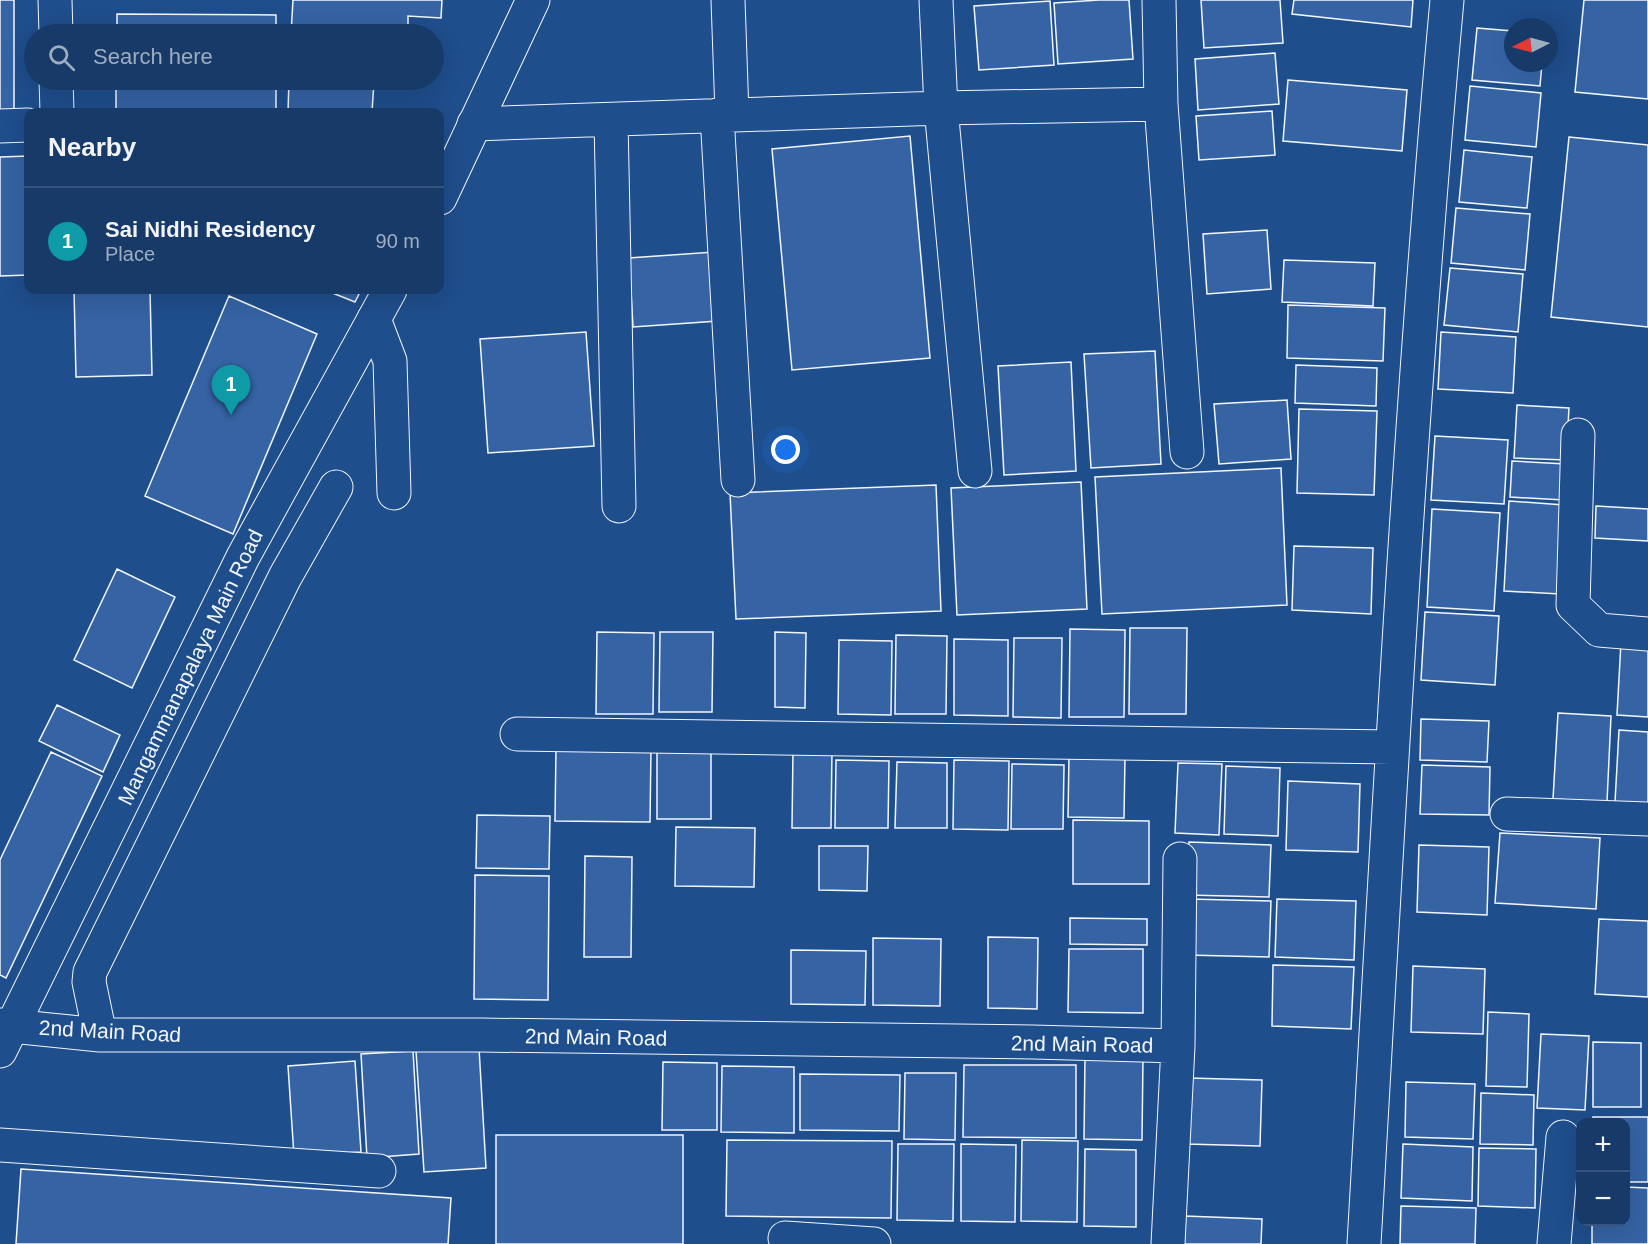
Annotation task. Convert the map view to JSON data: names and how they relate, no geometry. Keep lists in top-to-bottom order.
{
  "streets": {
    "street": ["Mangammanapalaya Main Road", "2nd Main Road"]
  },
  "crossings": [
    ["Mangammanapalaya Main Road", "2nd Main Road"]
  ],
  "north": "left",
  "page": {
    "search": "Search here",
    "heading": "Nearby",
    "list": [
      {
        "mark": "1",
        "name": "Sai Nidhi Residency",
        "note": "Place",
        "value": "90 m"
      }
    ],
    "pins": "1",
    "map_buttons": ["+", "−"]
  }
}
